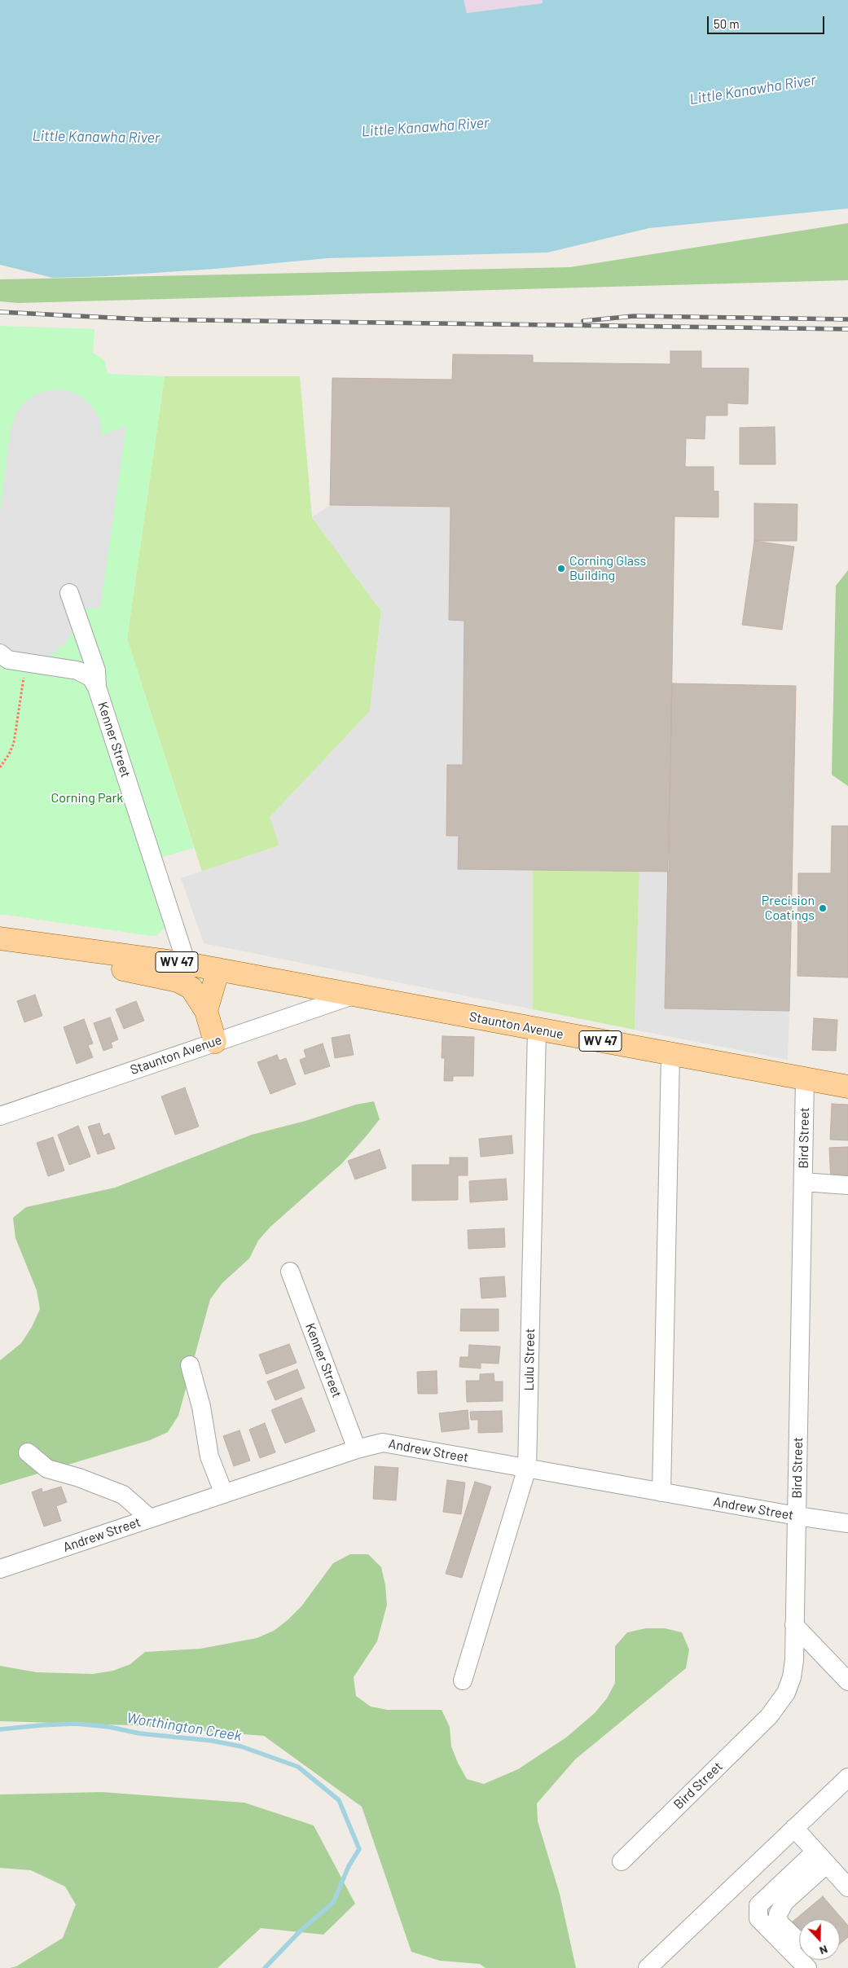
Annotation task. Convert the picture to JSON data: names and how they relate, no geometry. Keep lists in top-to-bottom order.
{
  "streets": {
    "main road": ["WV 47", "Staunton Avenue"],
    "street": [
      "Kenner Street",
      "Bird Street",
      "Lulu Street",
      "Andrew Street"
    ]
  },
  "crossings": [
    ["Kenner Street", "Staunton Avenue"],
    ["Kenner Street", "Andrew Street"],
    ["Staunton Avenue", "Bird Street"],
    ["Staunton Avenue", "Lulu Street"],
    ["Bird Street", "Andrew Street"],
    ["Lulu Street", "Andrew Street"]
  ],
  "water": ["Little Kanawha River", "Worthington Creek"],
  "parks": ["Corning Park"],
  "places": ["Corning Glass Building", "Precision Coatings"],
  "scale_bar": "50 m",
  "north": "bottom"
}
